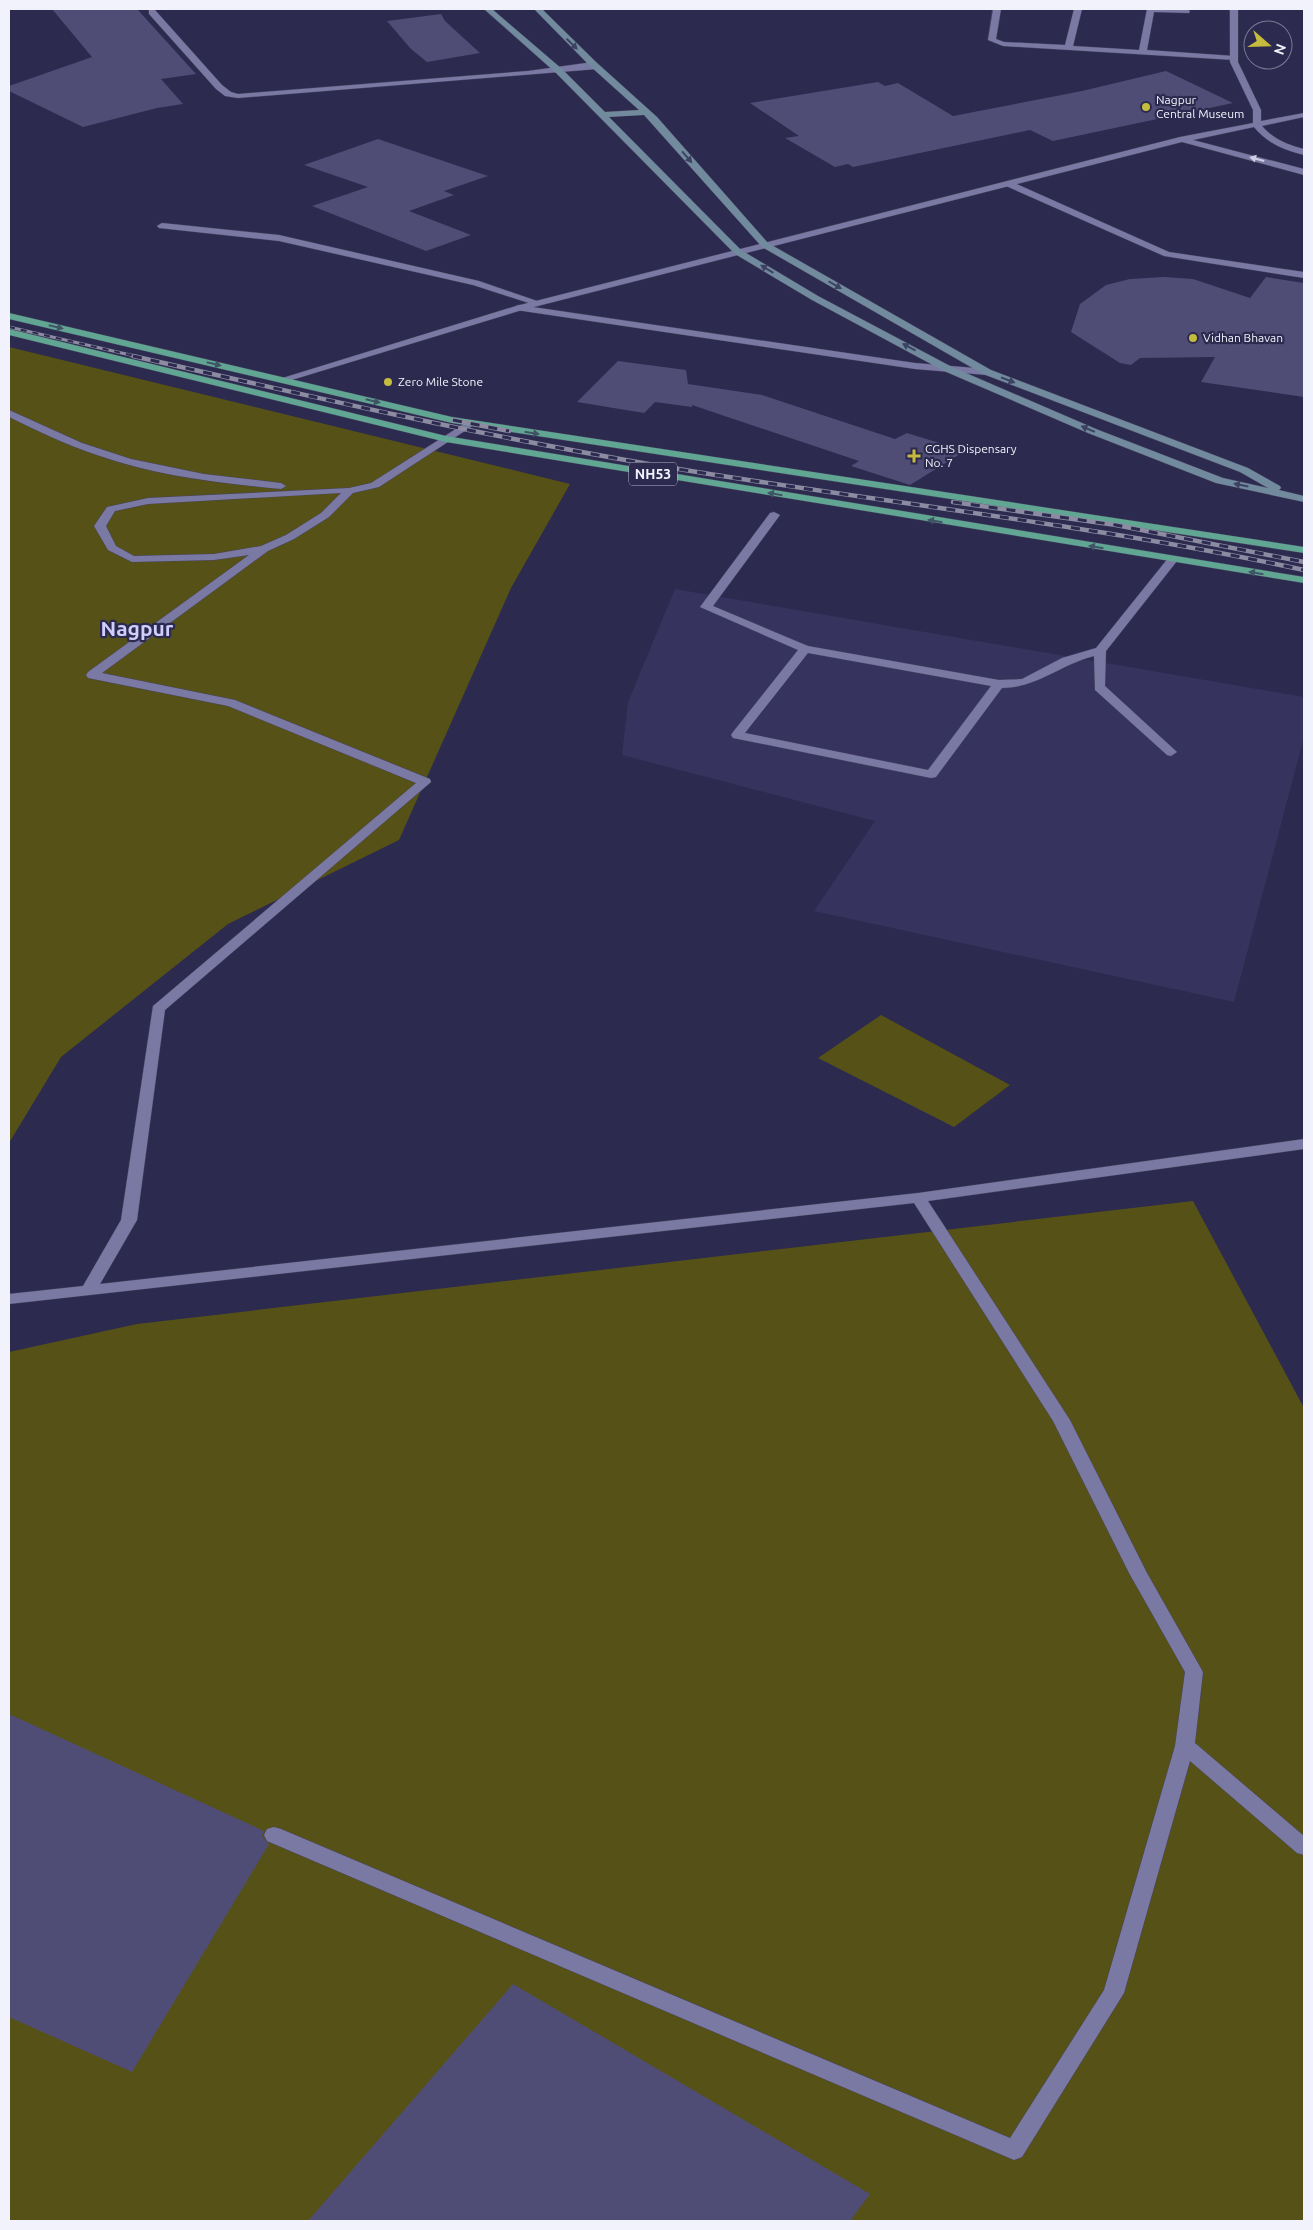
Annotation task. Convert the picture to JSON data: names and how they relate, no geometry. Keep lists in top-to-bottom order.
{
  "streets": {
    "highway": ["NH53"]
  },
  "districts": ["Nagpur"],
  "places": {
    "other": ["Nagpur Central Museum", "Vidhan Bhavan", "Zero Mile Stone"],
    "health": ["CGHS Dispensary No. 7"]
  },
  "north": "right"
}
